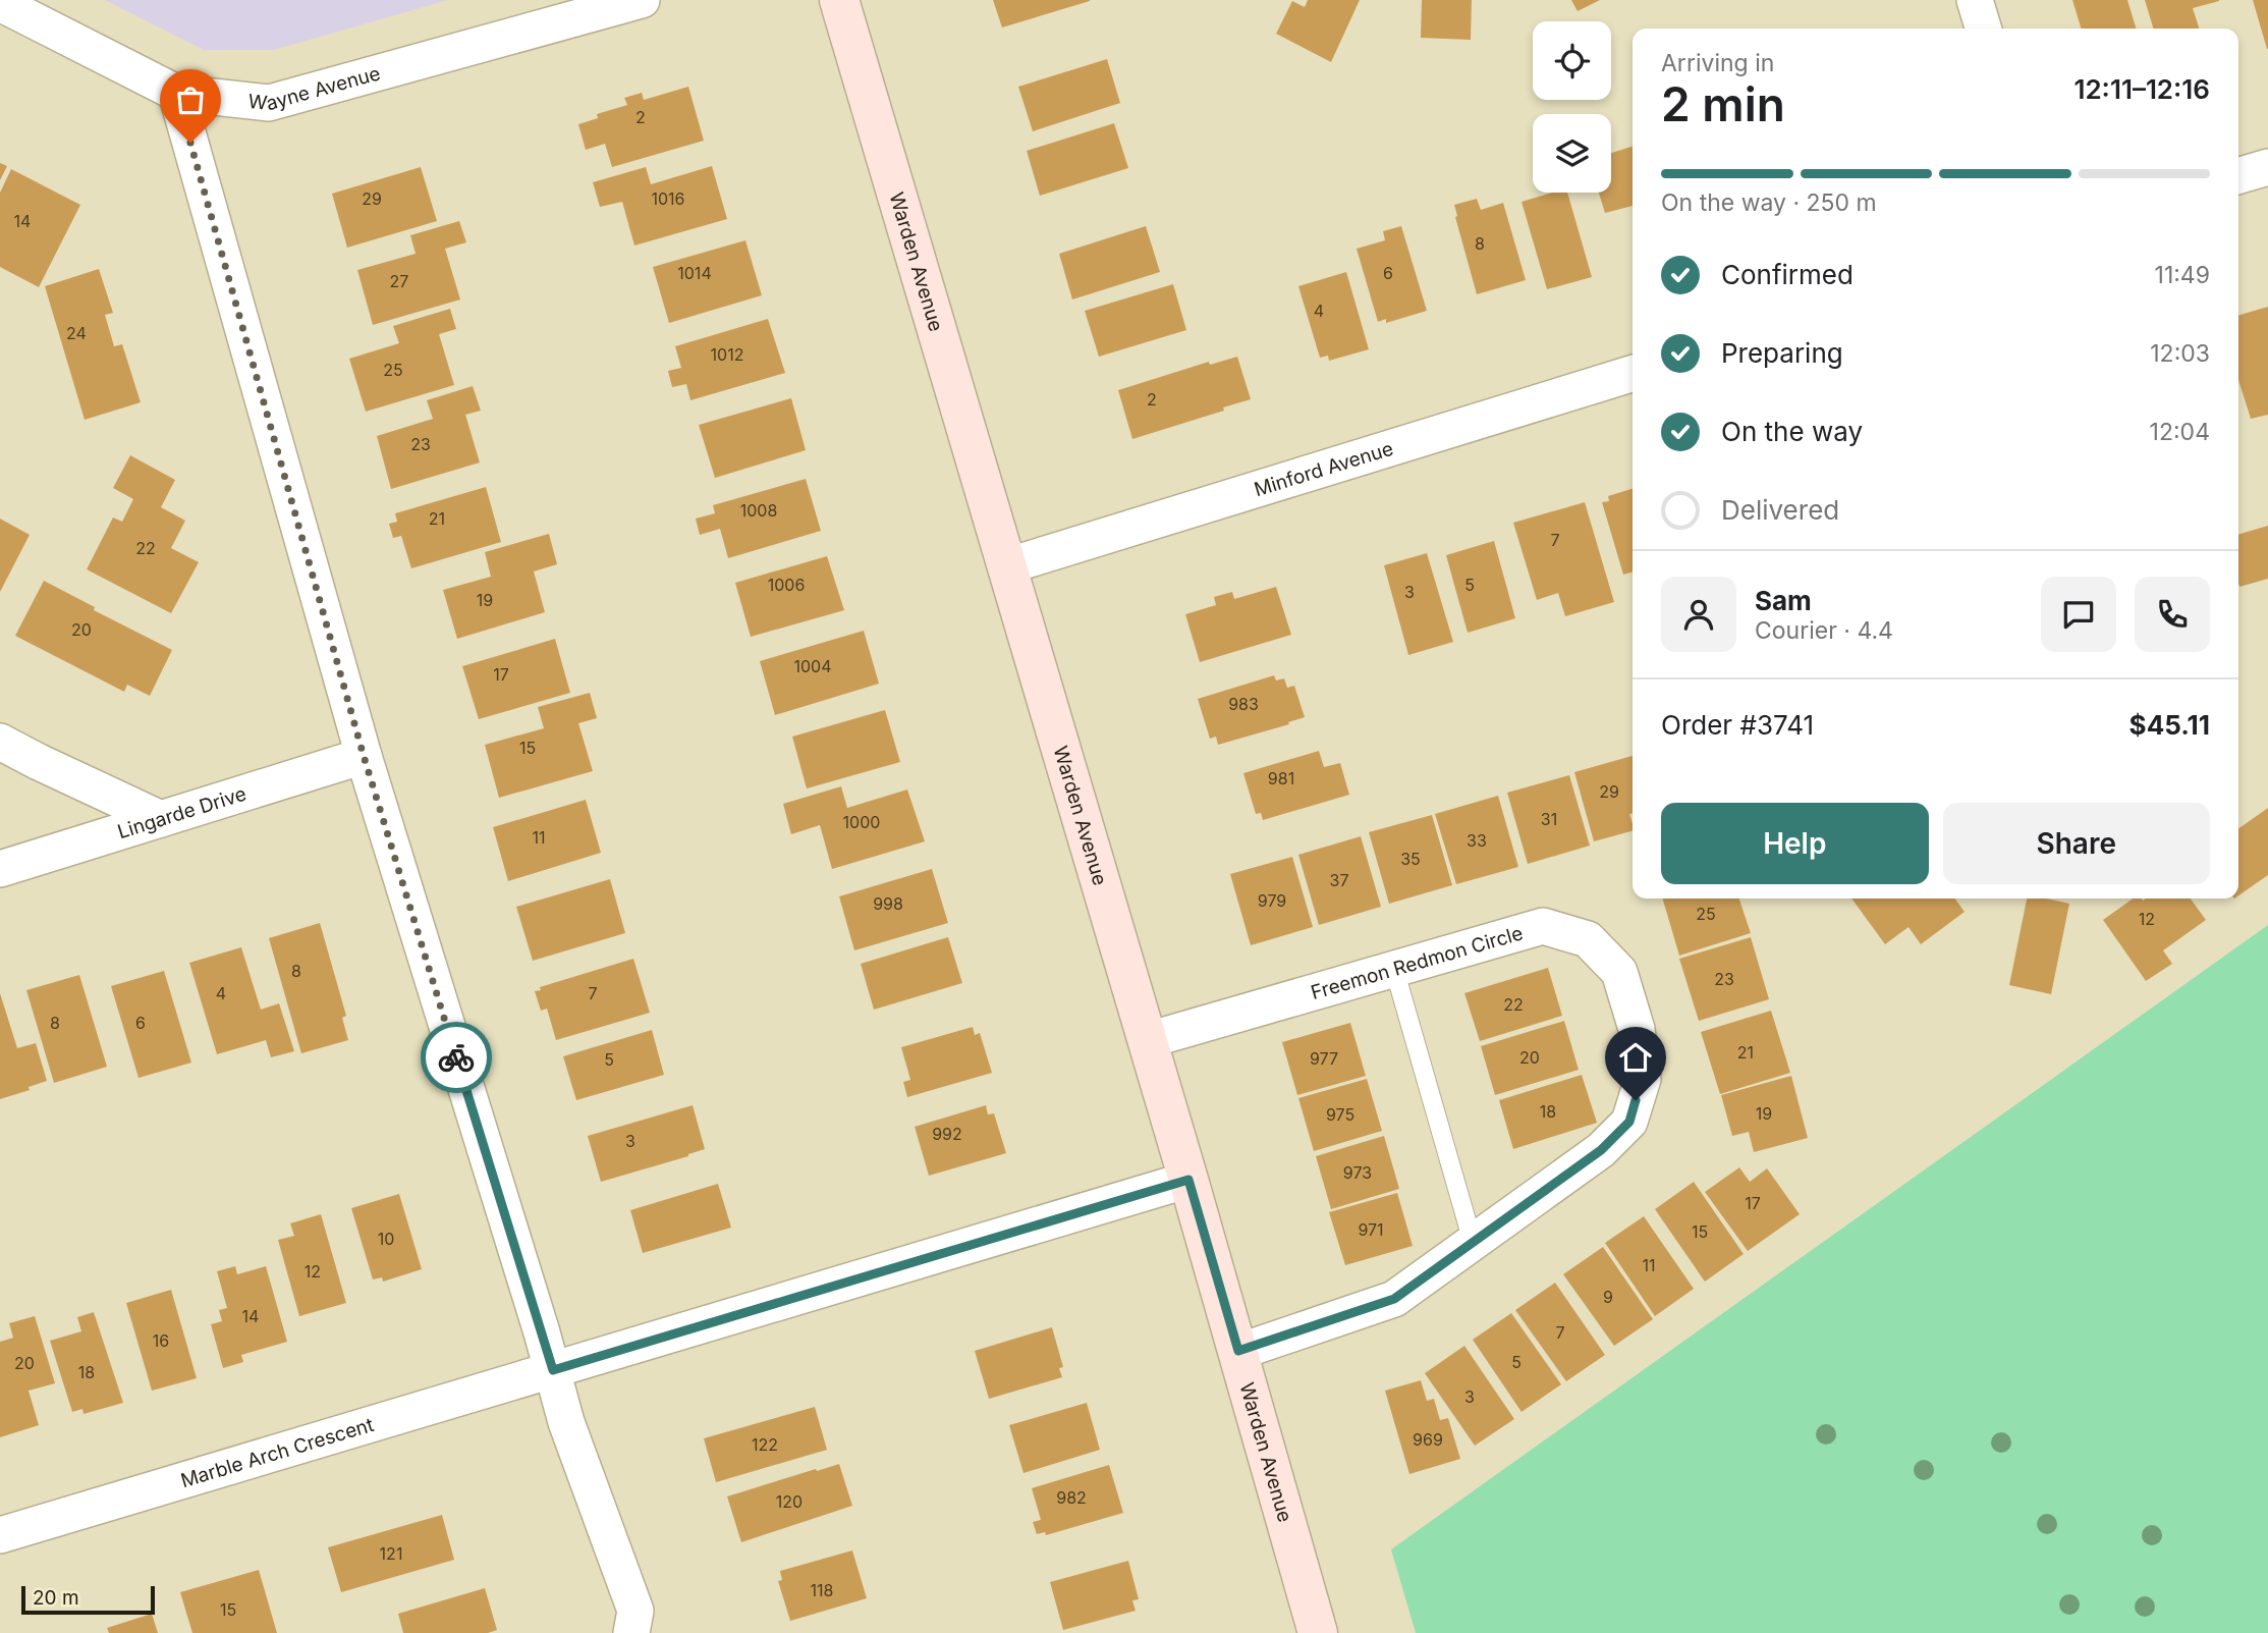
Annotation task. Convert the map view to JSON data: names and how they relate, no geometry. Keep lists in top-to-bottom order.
{
  "streets": {
    "main road": ["Warden Avenue"],
    "street": [
      "Wayne Avenue",
      "Minford Avenue",
      "Lingarde Drive",
      "Freemon Redmon Circle",
      "Marble Arch Crescent"
    ]
  },
  "crossings": [
    ["Warden Avenue", "Minford Avenue"],
    ["Warden Avenue", "Freemon Redmon Circle"],
    ["Warden Avenue", "Marble Arch Crescent"]
  ],
  "house_numbers": [
    "2",
    "29",
    "1016",
    "14",
    "8",
    "1014",
    "6",
    "27",
    "4",
    "24",
    "1012",
    "25",
    "2",
    "23",
    "1008",
    "21",
    "7",
    "22",
    "1006",
    "5",
    "3",
    "19",
    "20",
    "1004",
    "17",
    "983",
    "15",
    "981",
    "29",
    "31",
    "1000",
    "11",
    "33",
    "35",
    "37",
    "979",
    "998",
    "25",
    "12",
    "8",
    "23",
    "4",
    "7",
    "22",
    "8",
    "6",
    "21",
    "20",
    "977",
    "5",
    "18",
    "19",
    "975",
    "992",
    "3",
    "973",
    "17",
    "971",
    "15",
    "10",
    "11",
    "12",
    "9",
    "14",
    "7",
    "16",
    "5",
    "20",
    "18",
    "3",
    "969",
    "122",
    "982",
    "120",
    "121",
    "118",
    "15"
  ],
  "scale_bar": "20 m",
  "page": {
    "heading": ["2 min", "Arriving in", "12:11–12:16"],
    "panel": [
      "Sam",
      "Courier · 4.4",
      "Order #3741",
      "$45.11"
    ],
    "bar": "On the way · 250 m",
    "list": [
      ["Confirmed", "11:49"],
      ["Preparing", "12:03"],
      ["On the way", "12:04"],
      "Delivered"
    ],
    "buttons": ["Help", "Share"],
    "scale": "20 m"
  }
}
